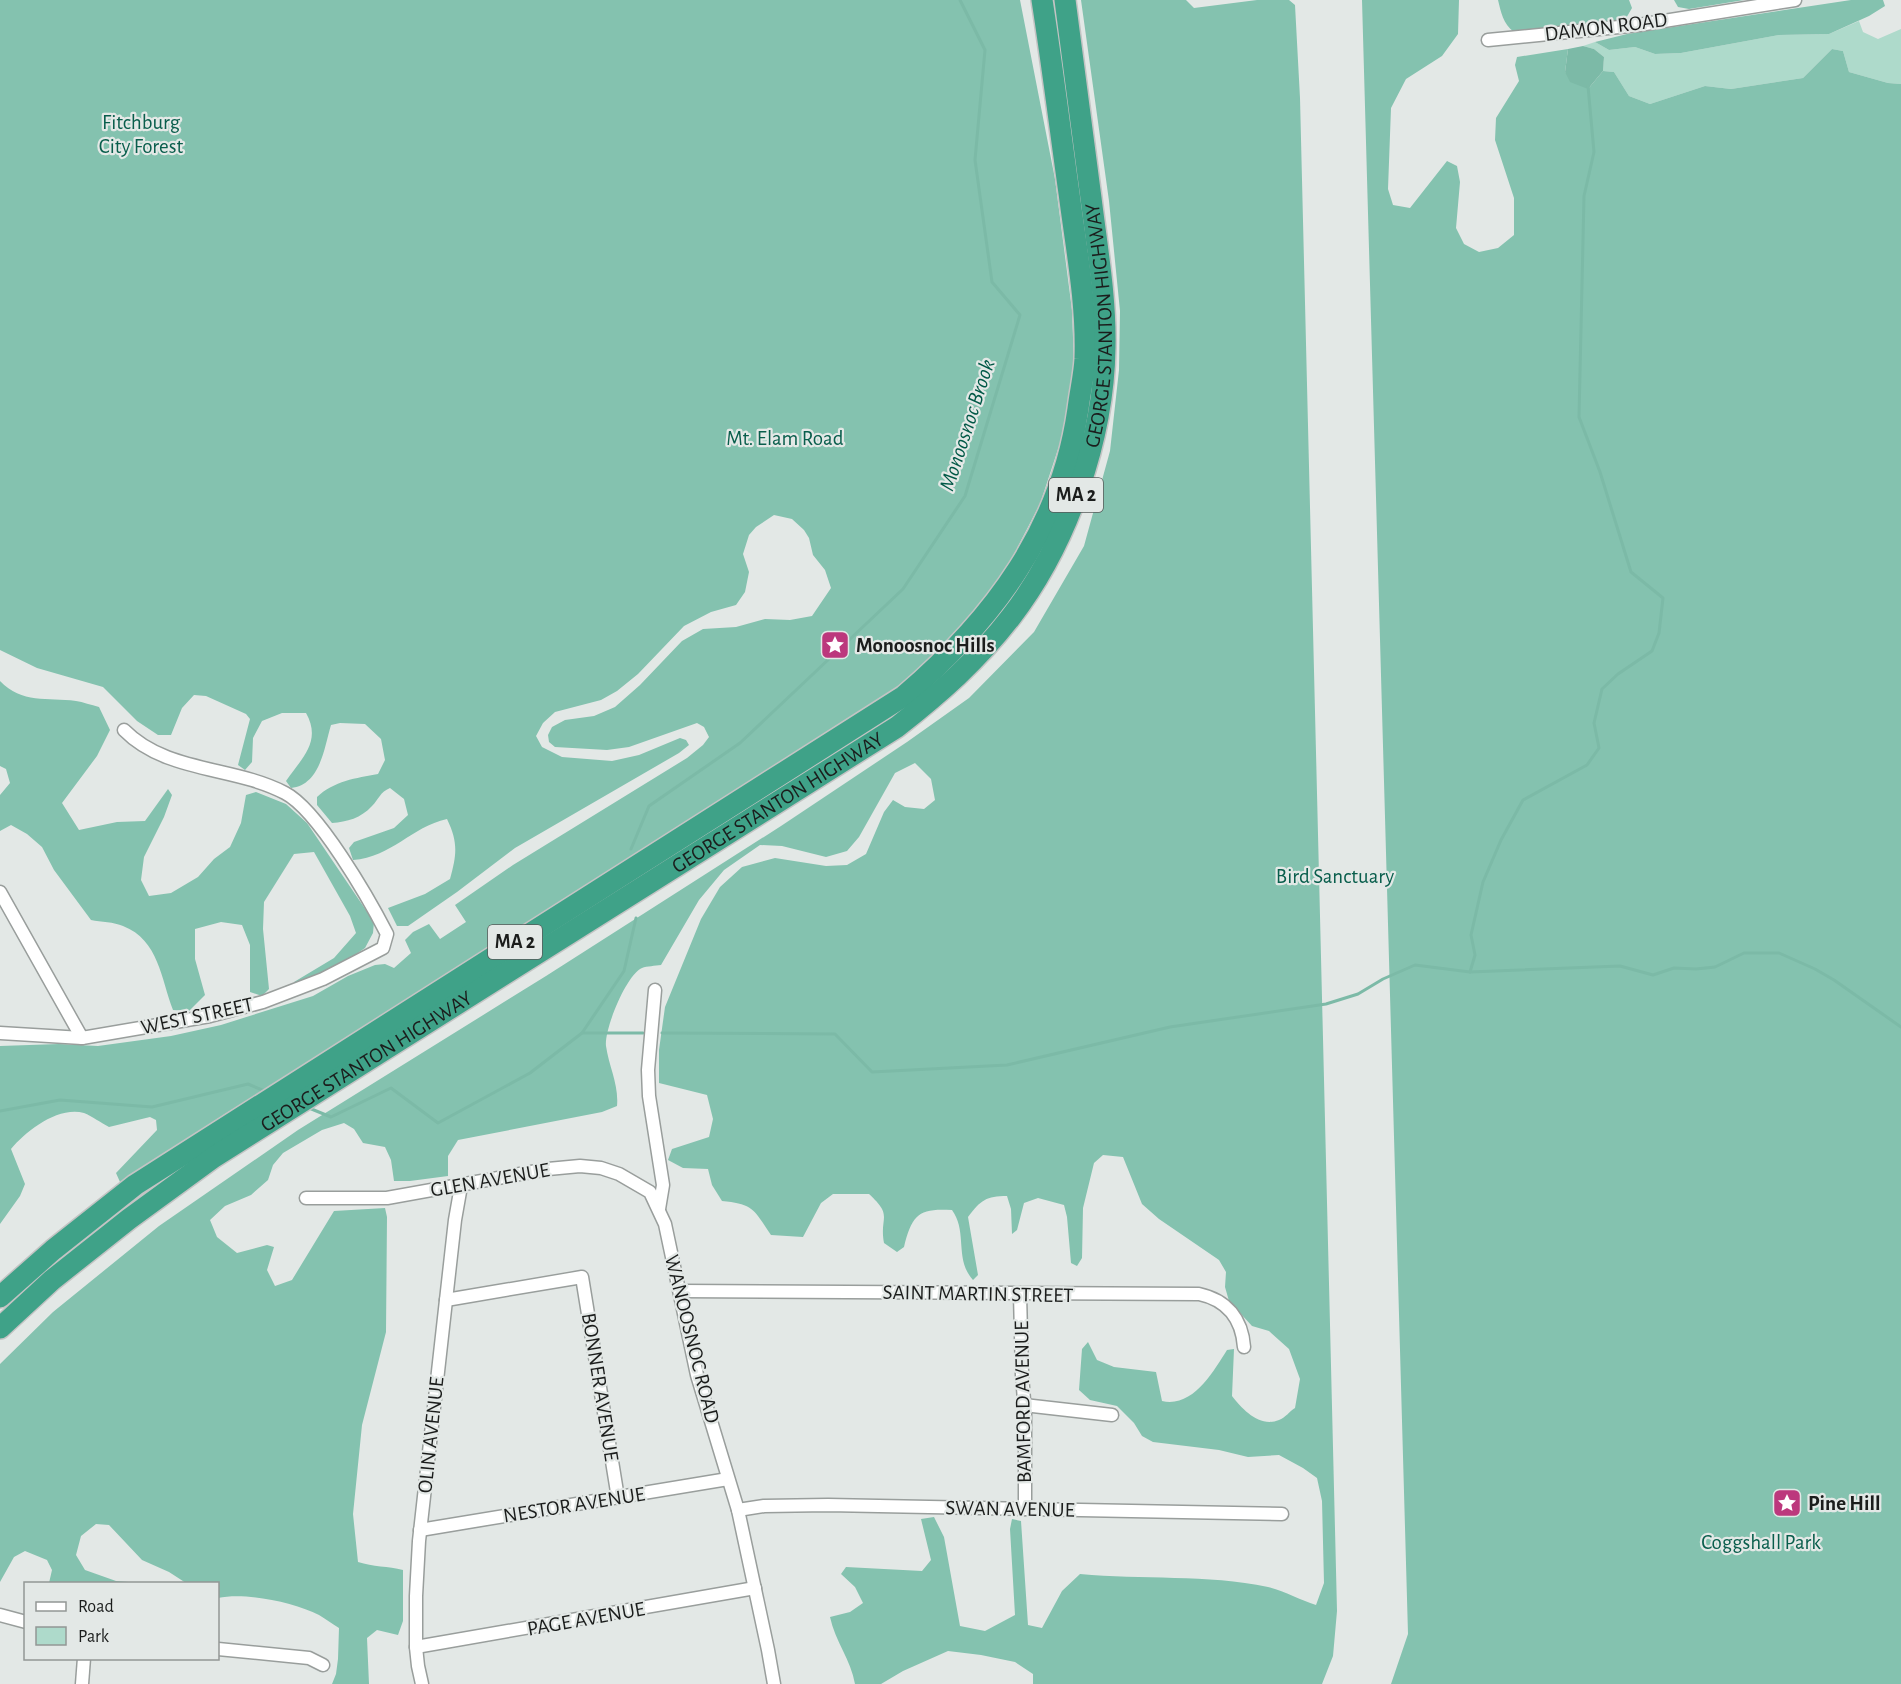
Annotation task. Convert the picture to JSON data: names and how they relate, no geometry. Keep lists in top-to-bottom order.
{
  "streets": {
    "highway": ["GEORGE STANTON HIGHWAY", "MA 2"],
    "street": [
      "DAMON ROAD",
      "WEST STREET",
      "GLEN AVENUE",
      "SAINT MARTIN STREET",
      "WANOOSNOC ROAD",
      "BONNER AVENUE",
      "BAMFORD AVENUE",
      "OLIN AVENUE",
      "NESTOR AVENUE",
      "SWAN AVENUE",
      "PAGE AVENUE"
    ]
  },
  "crossings": [
    ["GLEN AVENUE", "WANOOSNOC ROAD"],
    ["GLEN AVENUE", "OLIN AVENUE"],
    ["SAINT MARTIN STREET", "WANOOSNOC ROAD"],
    ["SAINT MARTIN STREET", "BAMFORD AVENUE"],
    ["WANOOSNOC ROAD", "NESTOR AVENUE"],
    ["WANOOSNOC ROAD", "SWAN AVENUE"],
    ["WANOOSNOC ROAD", "PAGE AVENUE"],
    ["BONNER AVENUE", "OLIN AVENUE"],
    ["BONNER AVENUE", "NESTOR AVENUE"],
    ["BAMFORD AVENUE", "SWAN AVENUE"],
    ["OLIN AVENUE", "NESTOR AVENUE"],
    ["OLIN AVENUE", "PAGE AVENUE"]
  ],
  "water": ["Monoosnoc Brook"],
  "parks": [
    "Fitchburg City Forest",
    "Mt. Elam Road",
    "Bird Sanctuary",
    "Coggshall Park"
  ],
  "places": {
    "place": ["Monoosnoc Hills", "Pine Hill"]
  },
  "legend": ["Road", "Park"]
}
